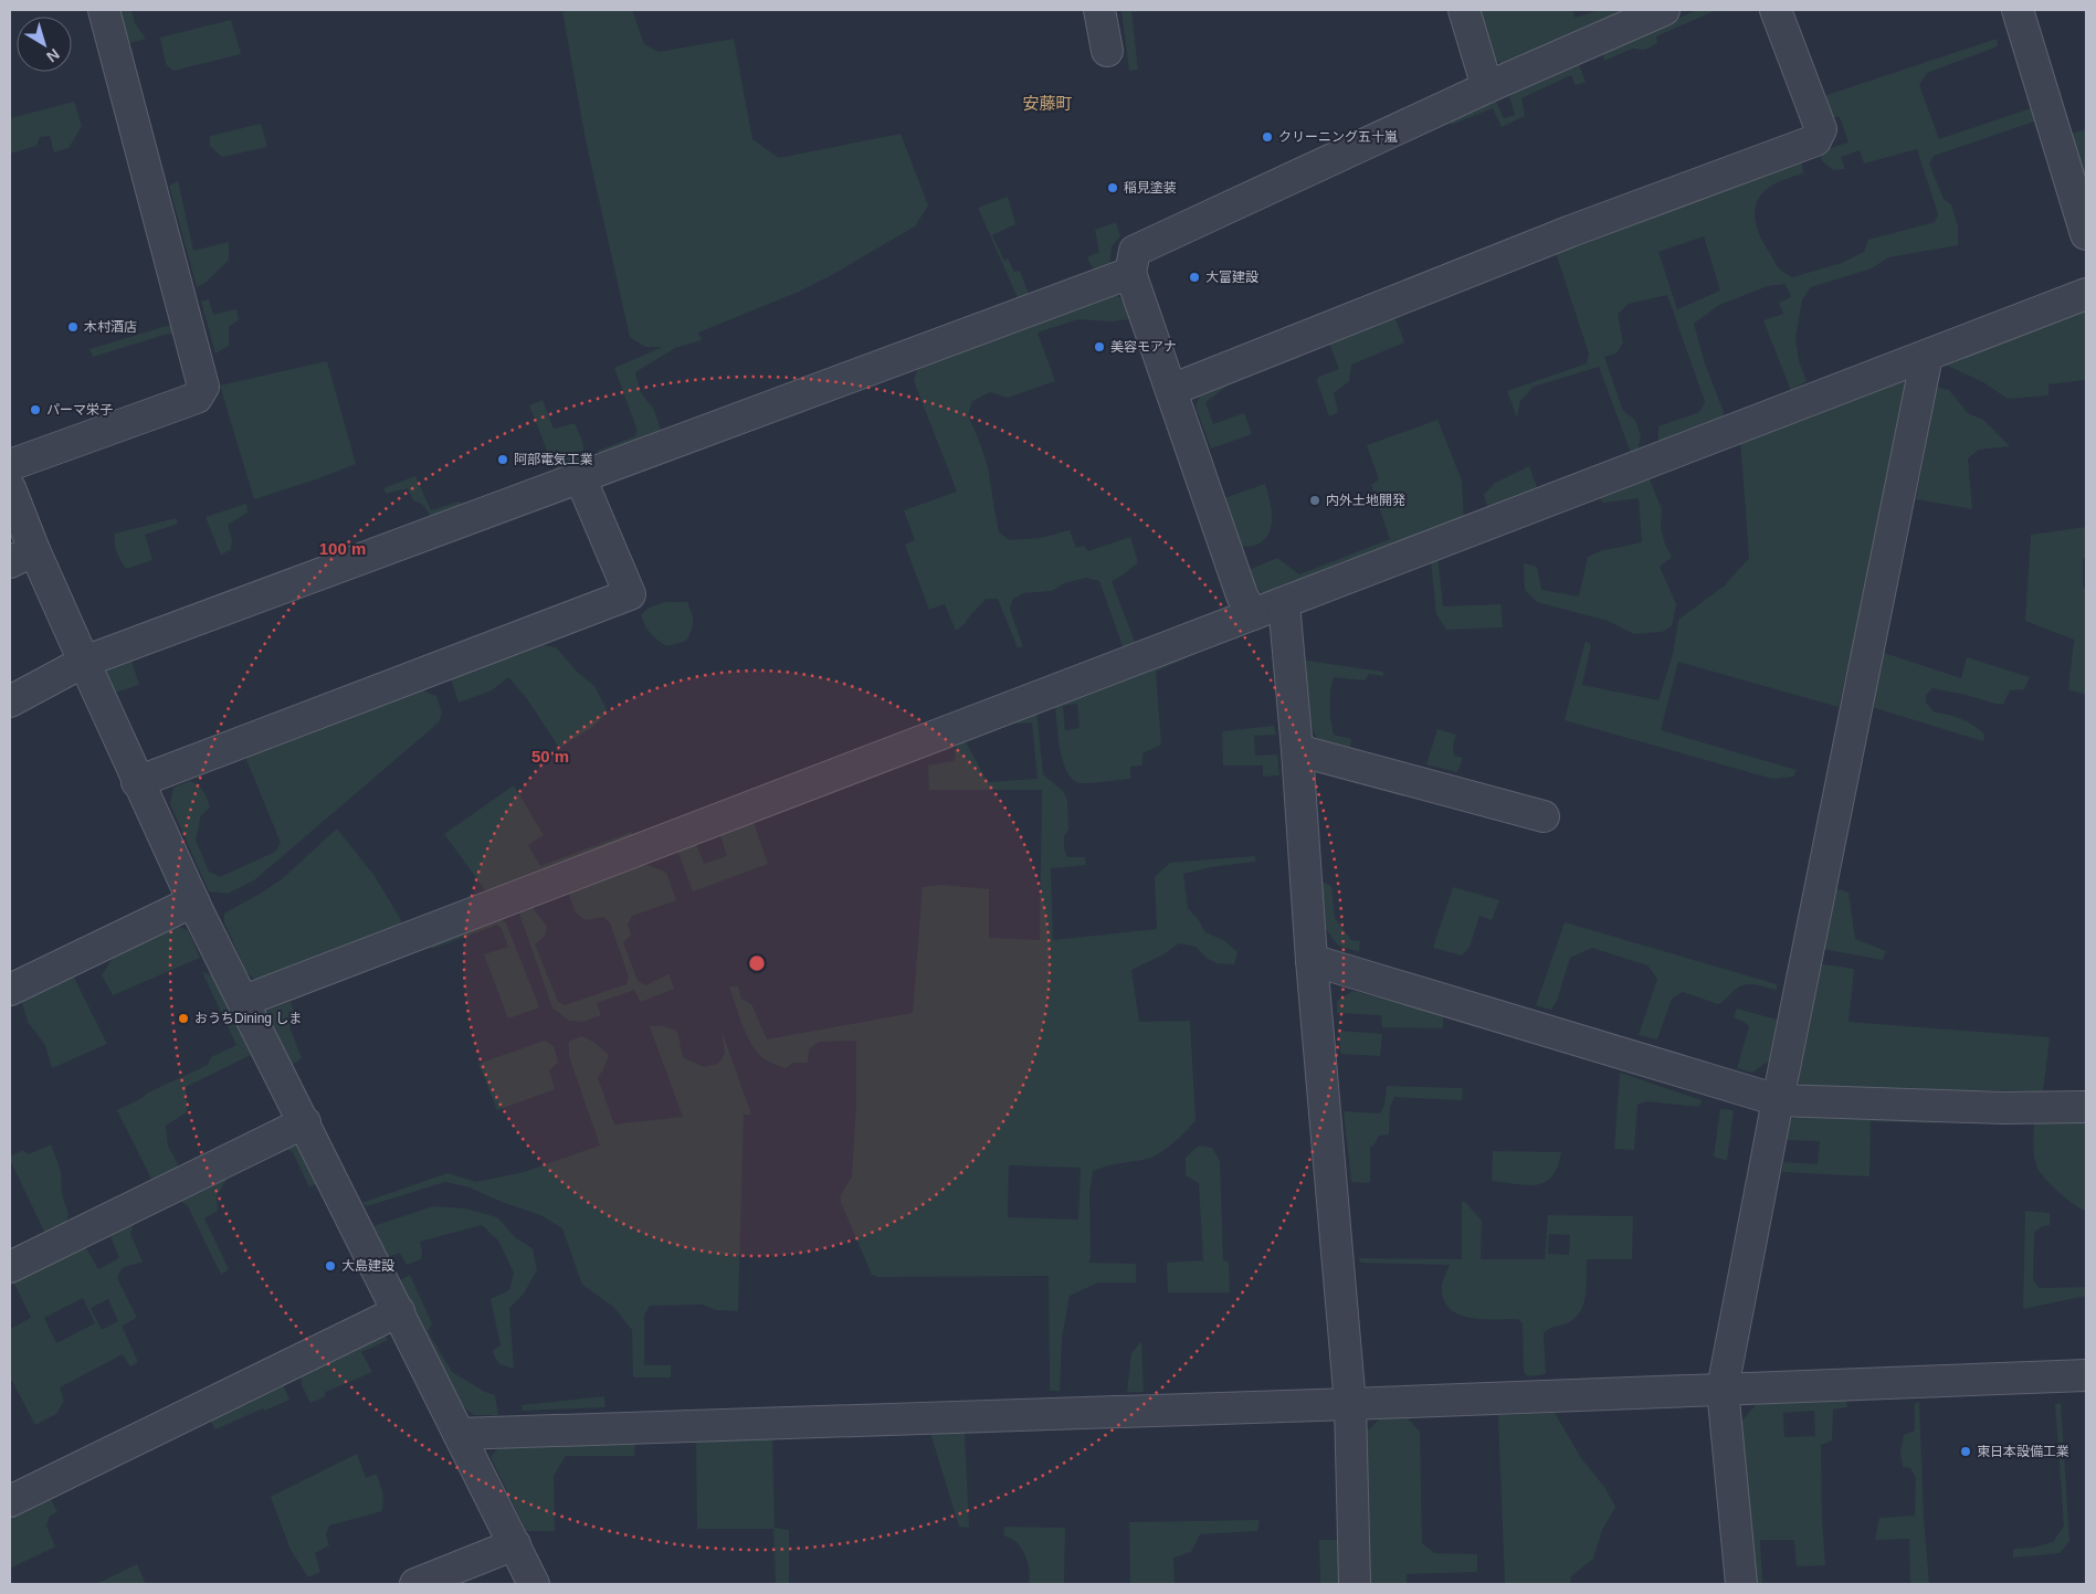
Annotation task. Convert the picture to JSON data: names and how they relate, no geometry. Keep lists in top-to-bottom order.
{
  "districts": ["安藤町"],
  "places": [
    "クリーニング五十嵐",
    "稲見塗装",
    "大富建設",
    "木村酒店",
    "美容モアナ",
    "パーマ栄子",
    "阿部電気工業",
    "内外土地開発",
    "おうちDining しま",
    "大島建設",
    "東日本設備工業"
  ],
  "north": "bottom right",
  "rings": ["100 m", "50 m"]
}
